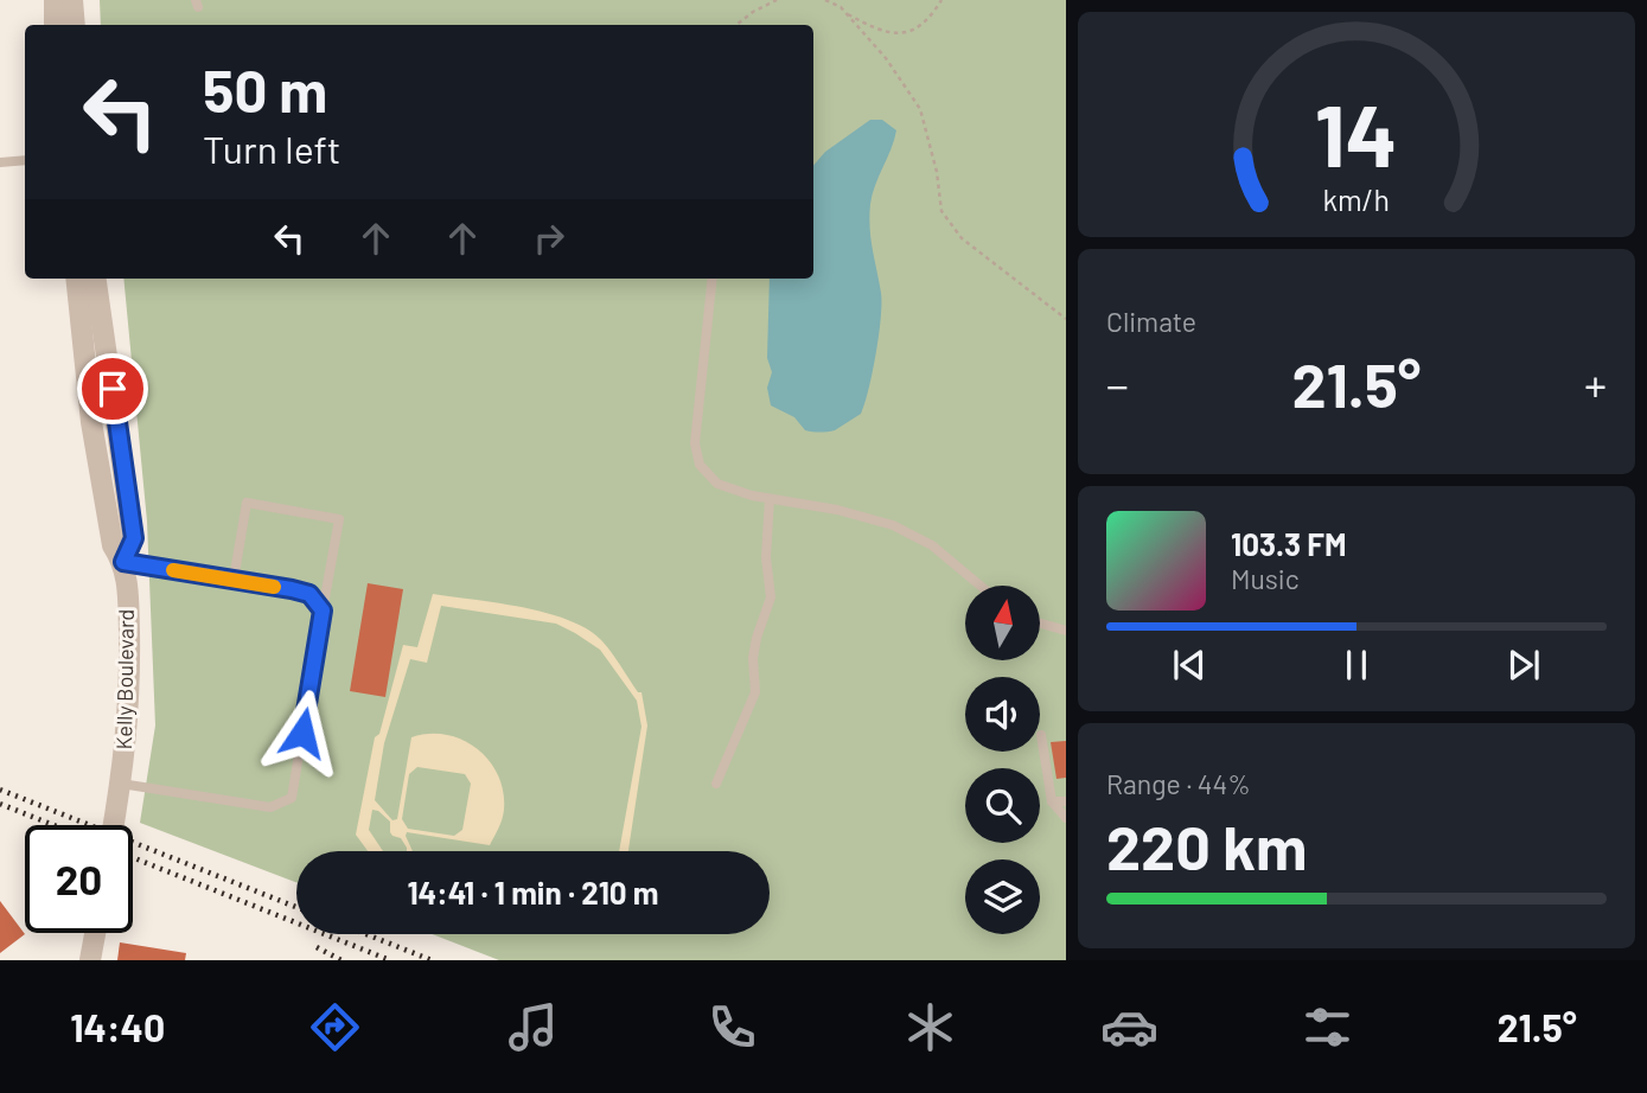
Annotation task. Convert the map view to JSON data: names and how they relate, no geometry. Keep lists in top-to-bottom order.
{
  "streets": {
    "street": ["Kelly Boulevard"]
  },
  "north": "top",
  "page": {
    "turn": ["50 m", "Turn left"],
    "tile": [
      "Climate",
      ["Range · 44%", "220 km"]
    ],
    "heat": ["−", "21.5°", "+"],
    "song": ["103.3 FM", "Music"],
    "limit": "20",
    "trip": "14:41 · 1 min · 210 m",
    "tabs": ["14:40", "21.5°"],
    "gauge": ["14", "km/h"]
  }
}
